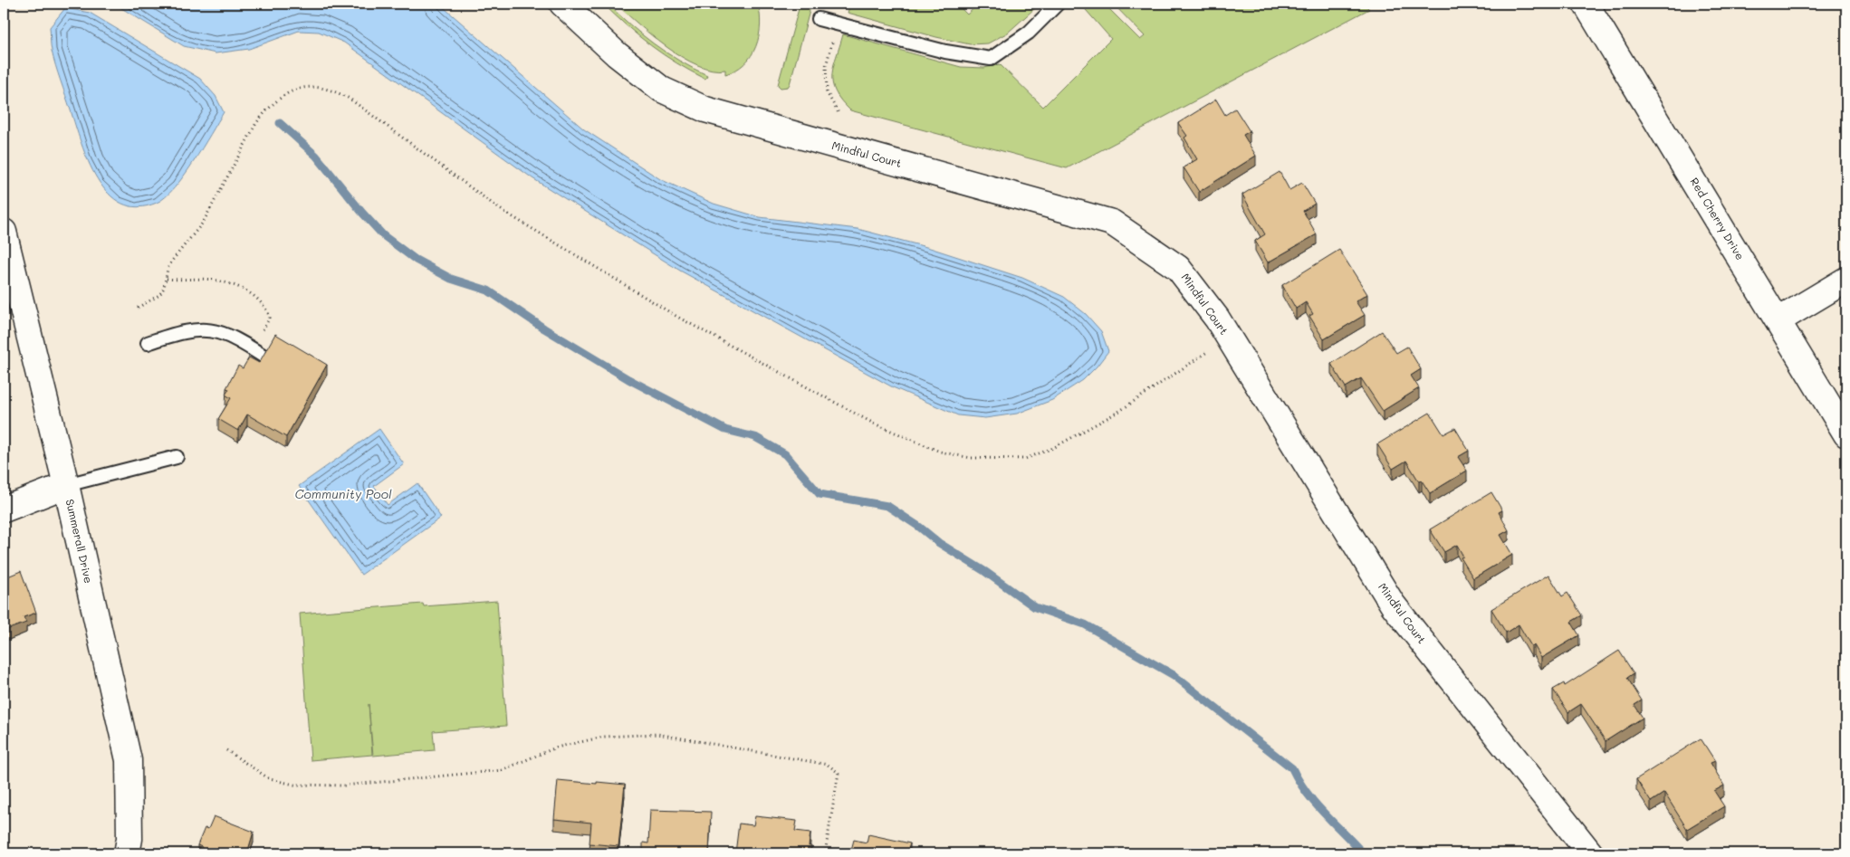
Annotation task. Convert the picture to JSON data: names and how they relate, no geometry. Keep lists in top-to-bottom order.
{
  "streets": {
    "street": ["Mindful Court", "Red Cherry Drive", "Summerall Drive"]
  },
  "water": ["Community Pool"]
}
